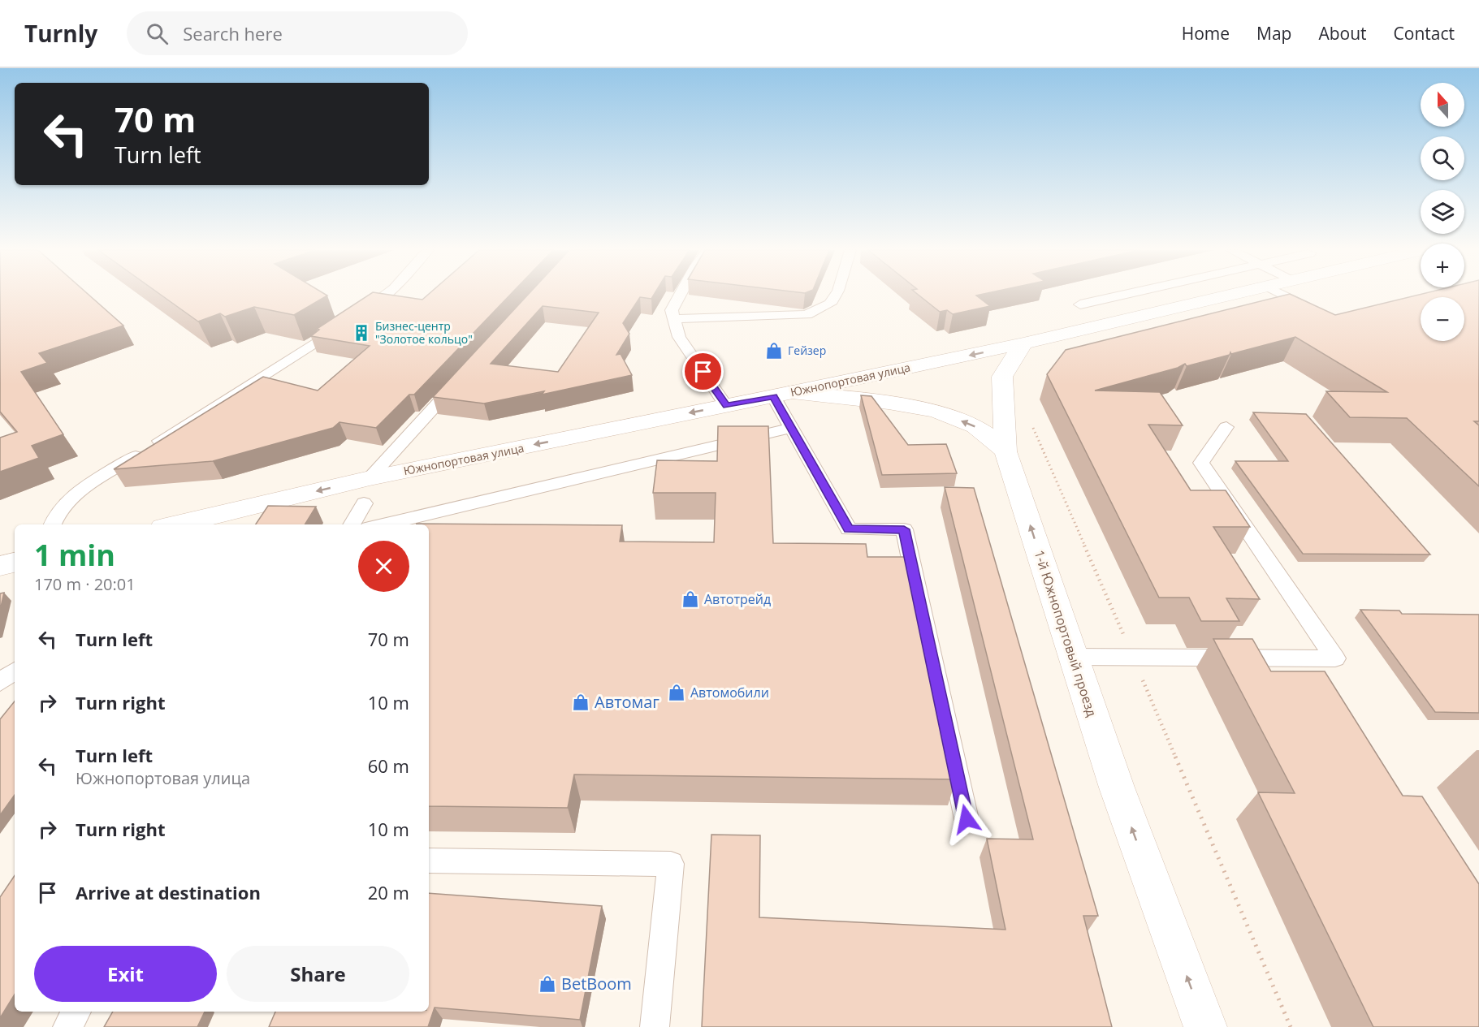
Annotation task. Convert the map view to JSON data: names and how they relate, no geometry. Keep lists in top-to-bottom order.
{
  "streets": {
    "main road": ["Южнопортовая улица", "1-й Южнопортовый проезд"]
  },
  "crossings": [
    ["Южнопортовая улица", "1-й Южнопортовый проезд"]
  ],
  "one_way": ["Южнопортовая улица", "1-й Южнопортовый проезд"],
  "places": {
    "building": ["Бизнес-центр \"Золотое кольцо\""],
    "shop": [
      "Гейзер",
      "Автотрейд",
      "Автомобили",
      "Автомаг",
      "BetBoom"
    ]
  },
  "north": "top",
  "page": {
    "header": "Turnly",
    "search": "Search here",
    "nav": [
      "Home",
      "Map",
      "About",
      "Contact"
    ],
    "map_buttons": ["+", "−"],
    "turn": ["70 m", "Turn left"],
    "heading": ["1 min", "170 m · 20:01"],
    "list": [
      {
        "name": "Turn left",
        "value": "70 m"
      },
      {
        "name": "Turn right",
        "value": "10 m"
      },
      {
        "name": "Turn left",
        "note": "Южнопортовая улица",
        "value": "60 m"
      },
      {
        "name": "Turn right",
        "value": "10 m"
      },
      {
        "name": "Arrive at destination",
        "value": "20 m"
      }
    ],
    "buttons": ["Exit", "Share"]
  }
}
